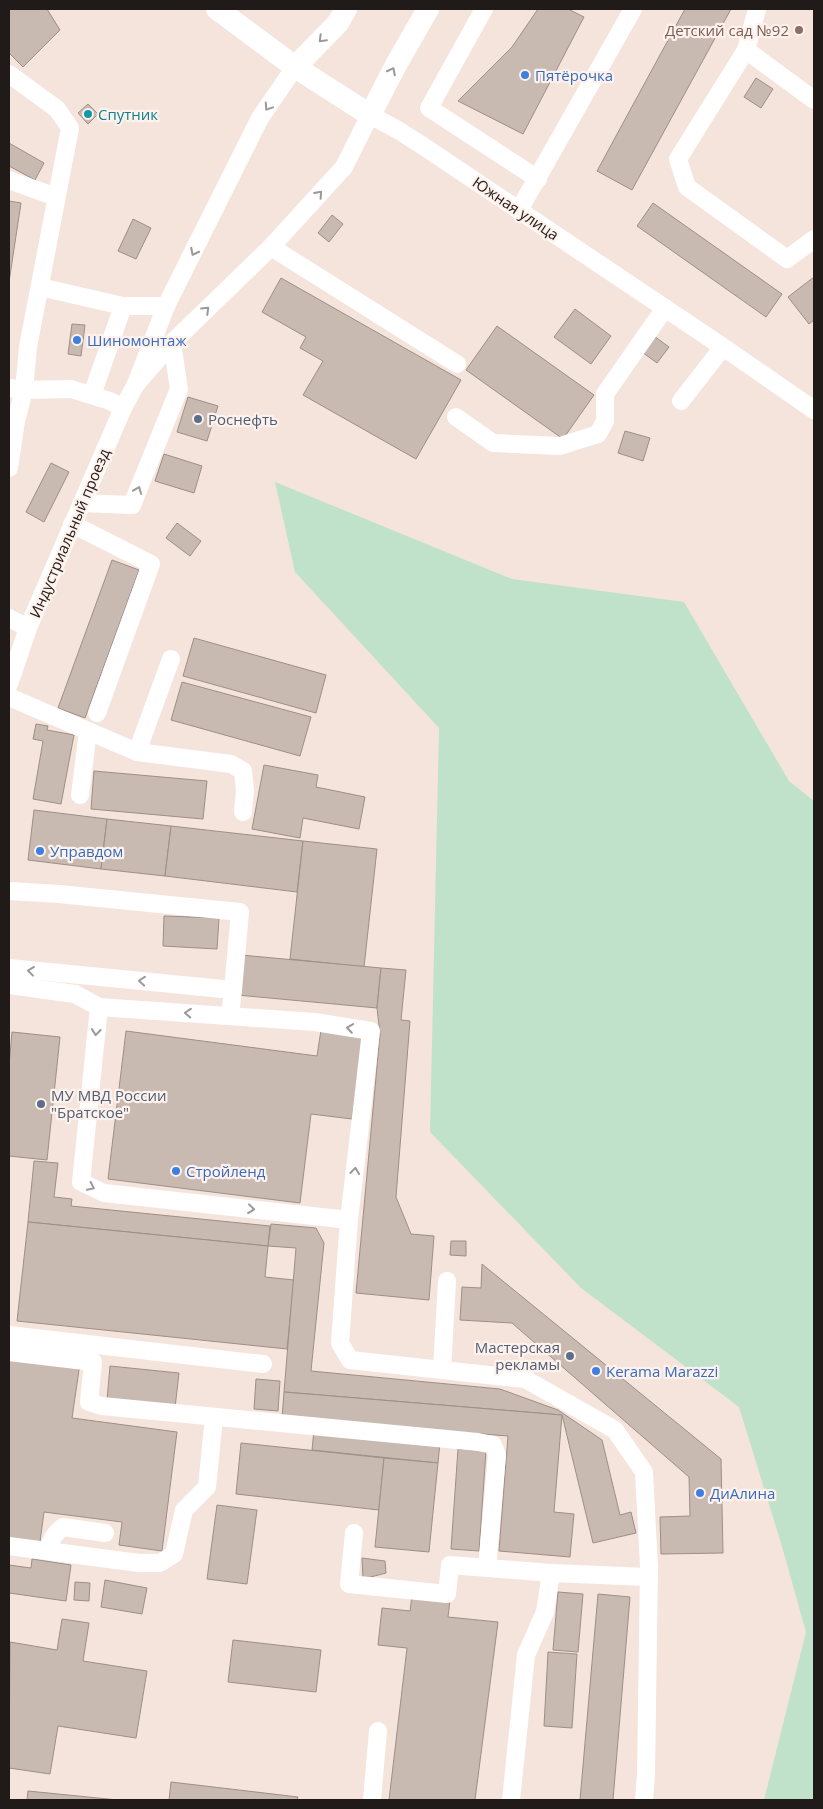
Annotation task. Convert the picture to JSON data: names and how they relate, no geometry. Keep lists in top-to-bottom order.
{
  "streets": {
    "main road": ["Южная улица"],
    "street": ["Индустриальный проезд"]
  },
  "places": [
    "Детский сад №92",
    "Пятёрочка",
    "Спутник",
    "Шиномонтаж",
    "Роснефть",
    "Управдом",
    "МУ МВД России \"Братское\"",
    "Стройленд",
    "Мастерская рекламы",
    "Kerama Marazzi",
    "ДиАлина"
  ]
}
